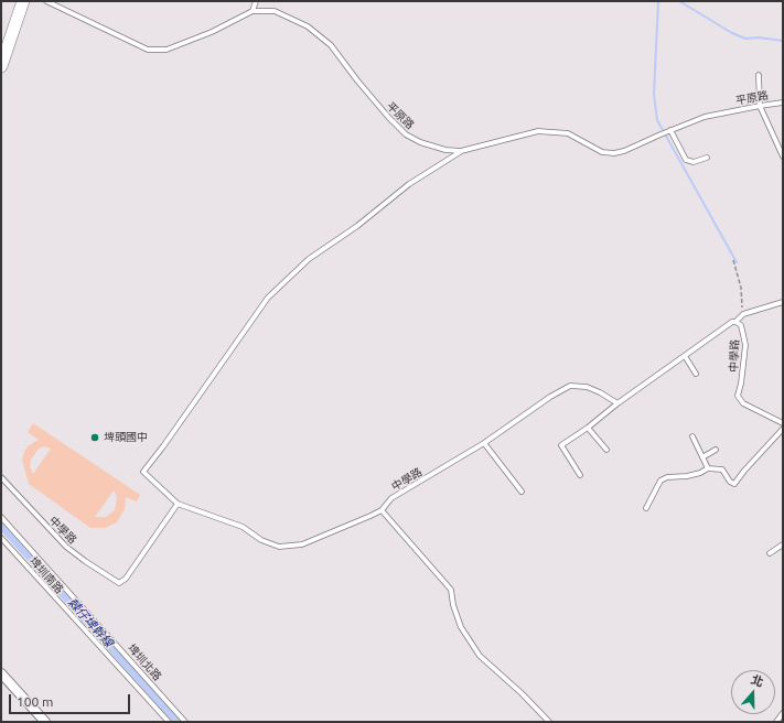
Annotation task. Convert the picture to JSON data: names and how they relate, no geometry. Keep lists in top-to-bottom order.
{
  "streets": {
    "lane": [
      "平原路",
      "中學路",
      "埤圳南路",
      "埤圳北路"
    ]
  },
  "water": ["棘仔埤幹線"],
  "places": ["埤頭國中"],
  "scale_bar": "100 m",
  "north": "top"
}
